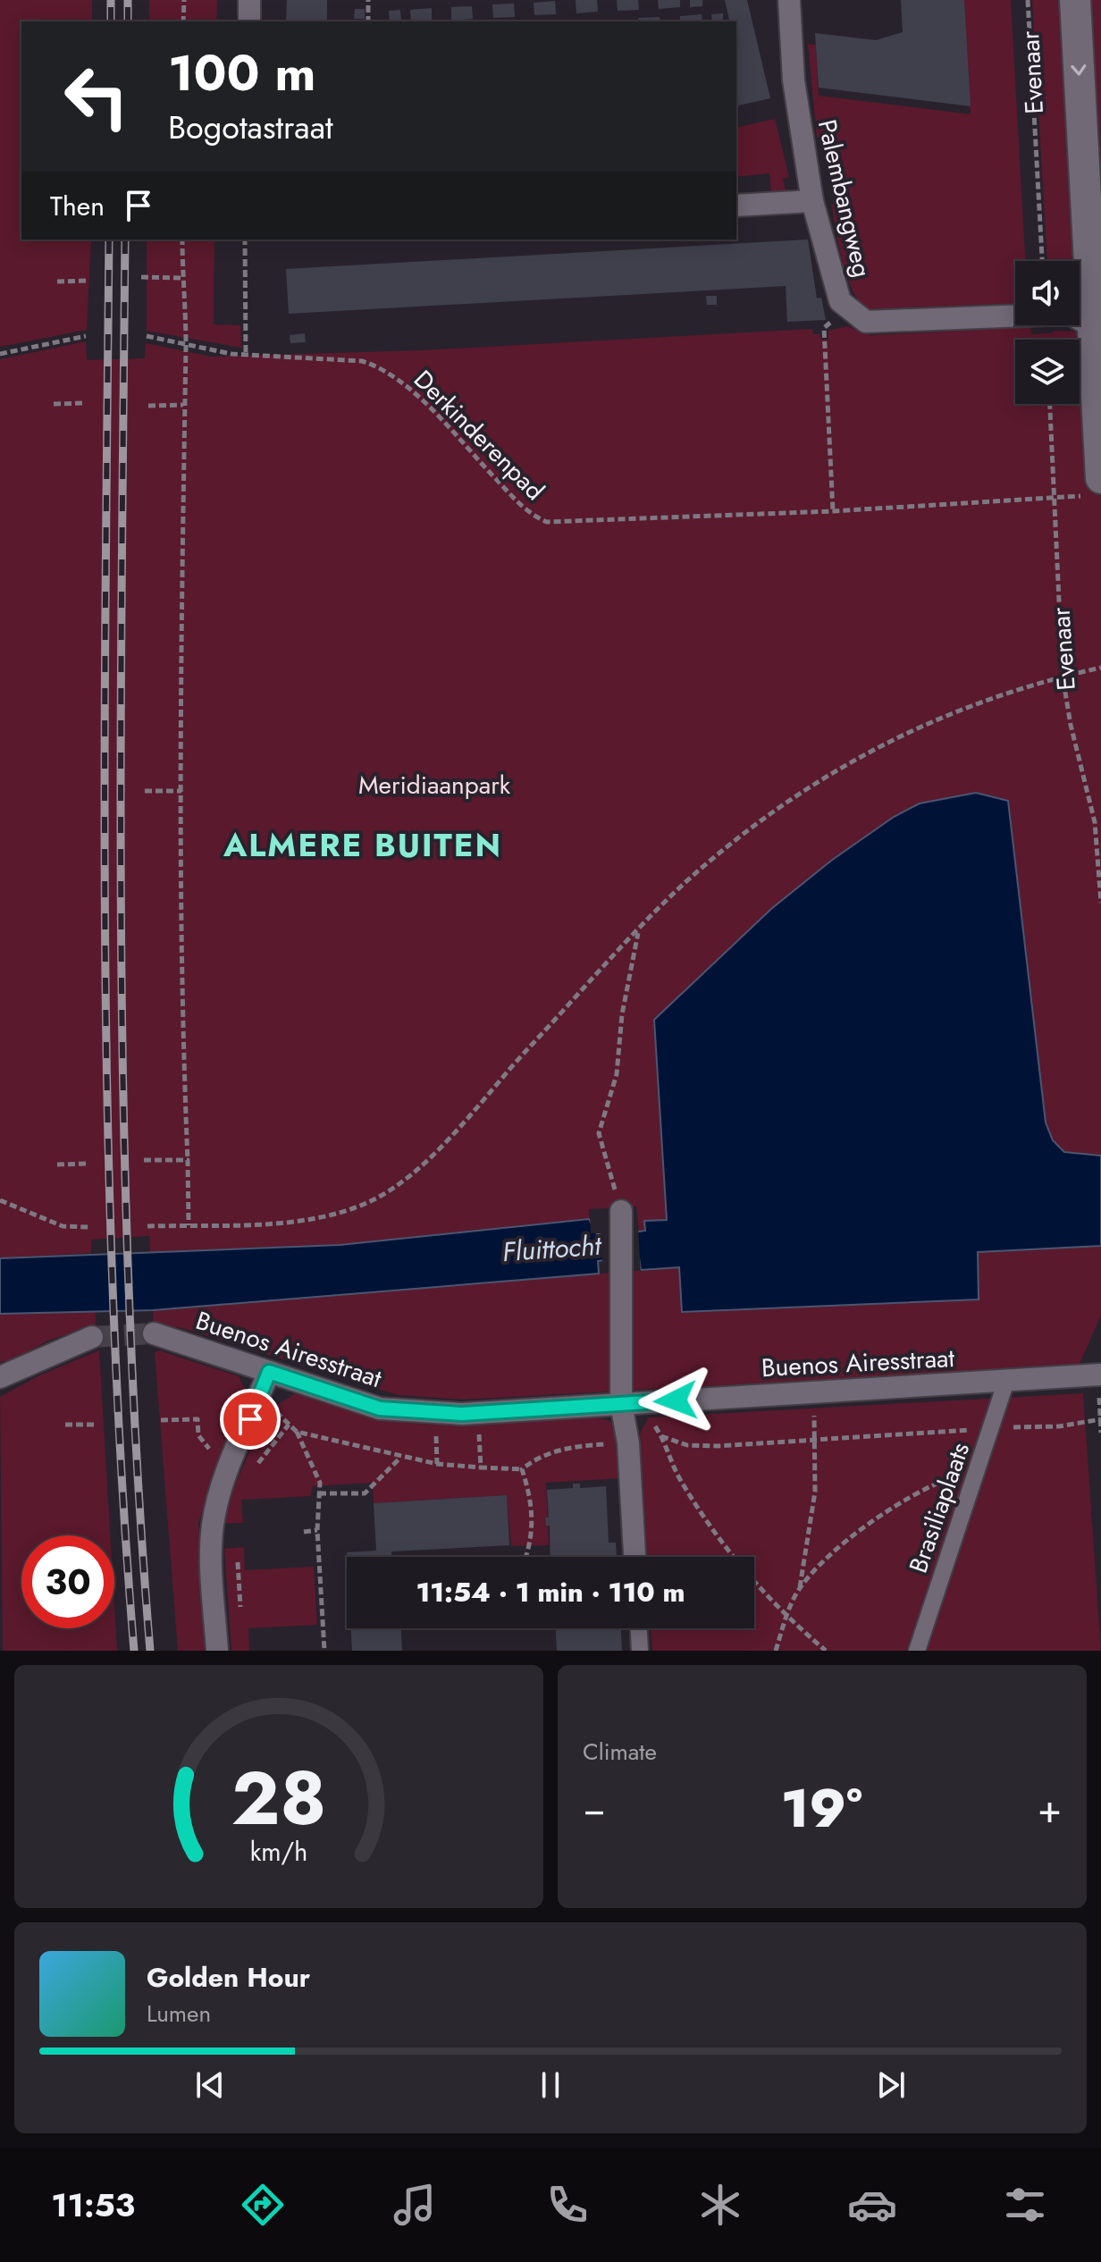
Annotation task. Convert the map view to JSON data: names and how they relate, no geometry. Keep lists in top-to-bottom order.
{
  "streets": {
    "main road": ["Evenaar"],
    "street": ["Palembangweg", "Buenos Airesstraat", "Brasiliaplaats"],
    "path": ["Derkinderenpad"]
  },
  "crossings": [
    ["Evenaar", "Palembangweg"],
    ["Evenaar", "Derkinderenpad"],
    ["Buenos Airesstraat", "Brasiliaplaats"]
  ],
  "districts": ["ALMERE BUITEN"],
  "water": ["Fluittocht"],
  "parks": ["Meridiaanpark"],
  "page": {
    "turn": ["100 m", "Bogotastraat"],
    "then": "Then",
    "limit": "30",
    "trip": "11:54 · 1 min · 110 m",
    "tile": "Climate",
    "heat": ["−", "19°", "+"],
    "song": ["Golden Hour", "Lumen"],
    "tabs": "11:53",
    "gauge": ["28", "km/h"]
  }
}
